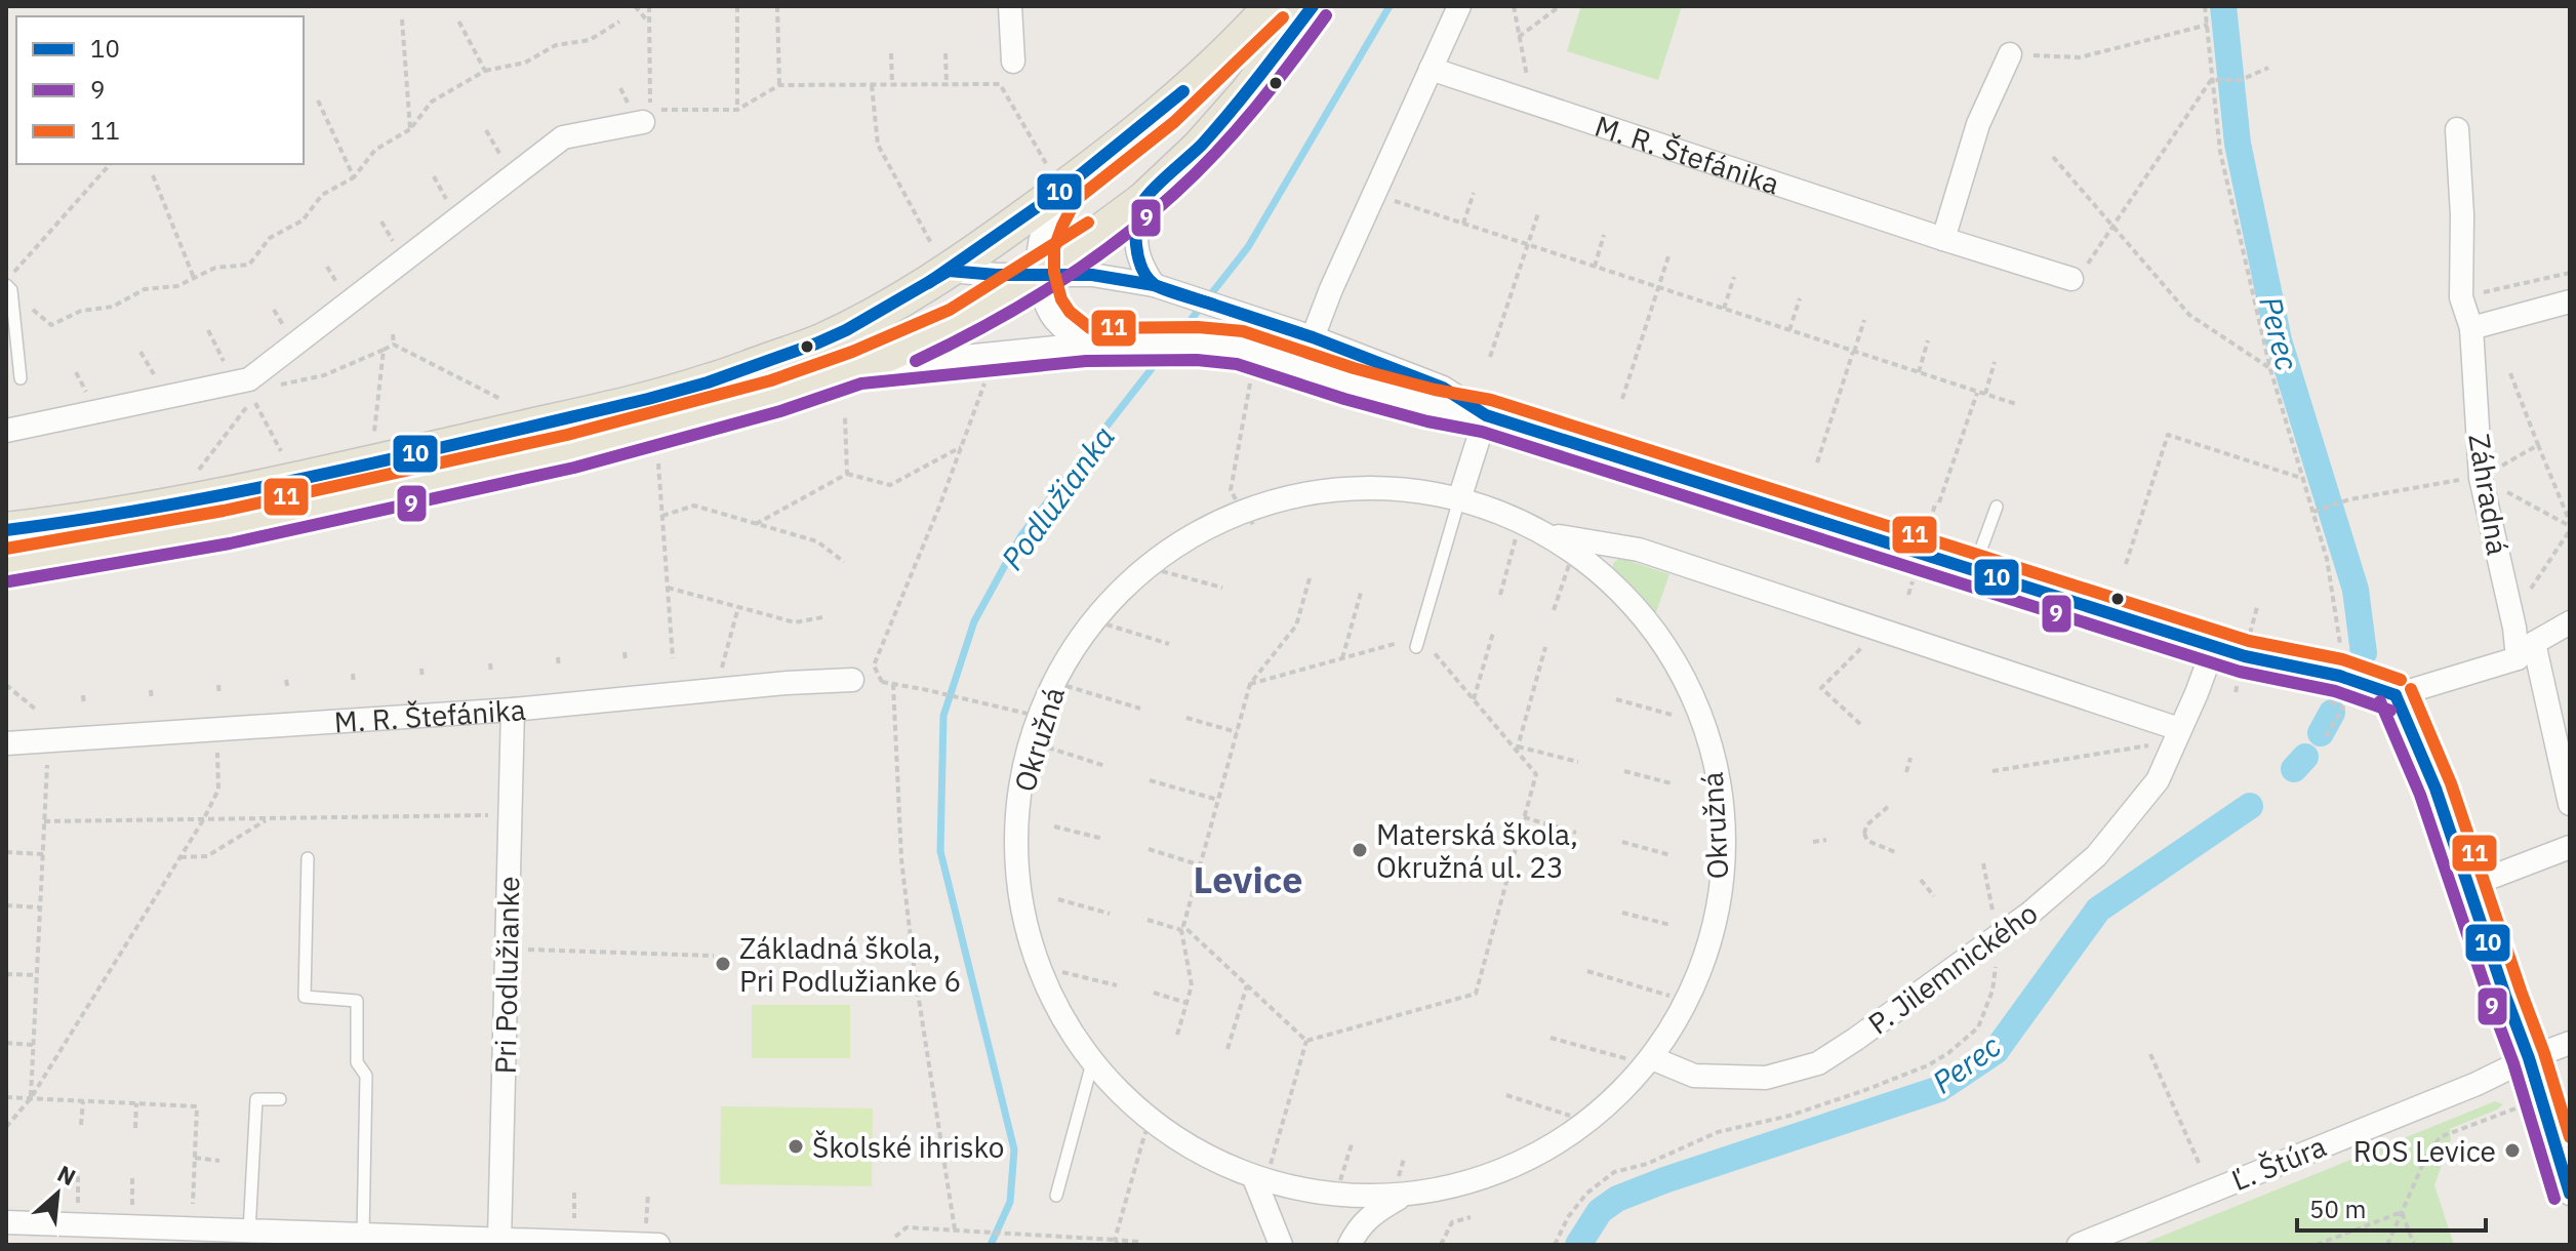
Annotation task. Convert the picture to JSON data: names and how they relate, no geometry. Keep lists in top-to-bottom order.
{
  "streets": {
    "street": [
      "M. R. Štefánika",
      "Záhradná",
      "Okružná",
      "P. Jilemnického",
      "Pri Podlužianke",
      "Ľ. Štúra"
    ]
  },
  "crossings": [
    ["M. R. Štefánika", "Pri Podlužianke"],
    ["Okružná", "P. Jilemnického"]
  ],
  "districts": ["Levice"],
  "water": ["Perec", "Podlužianka"],
  "places": [
    "Materská škola, Okružná ul. 23",
    "Základná škola, Pri Podlužianke 6",
    "Školské ihrisko",
    "ROS Levice"
  ],
  "lines": ["transit line 10", "transit line 9", "transit line 11"],
  "legend": ["10", "9", "11"],
  "scale_bar": "50 m",
  "north": "top right"
}
